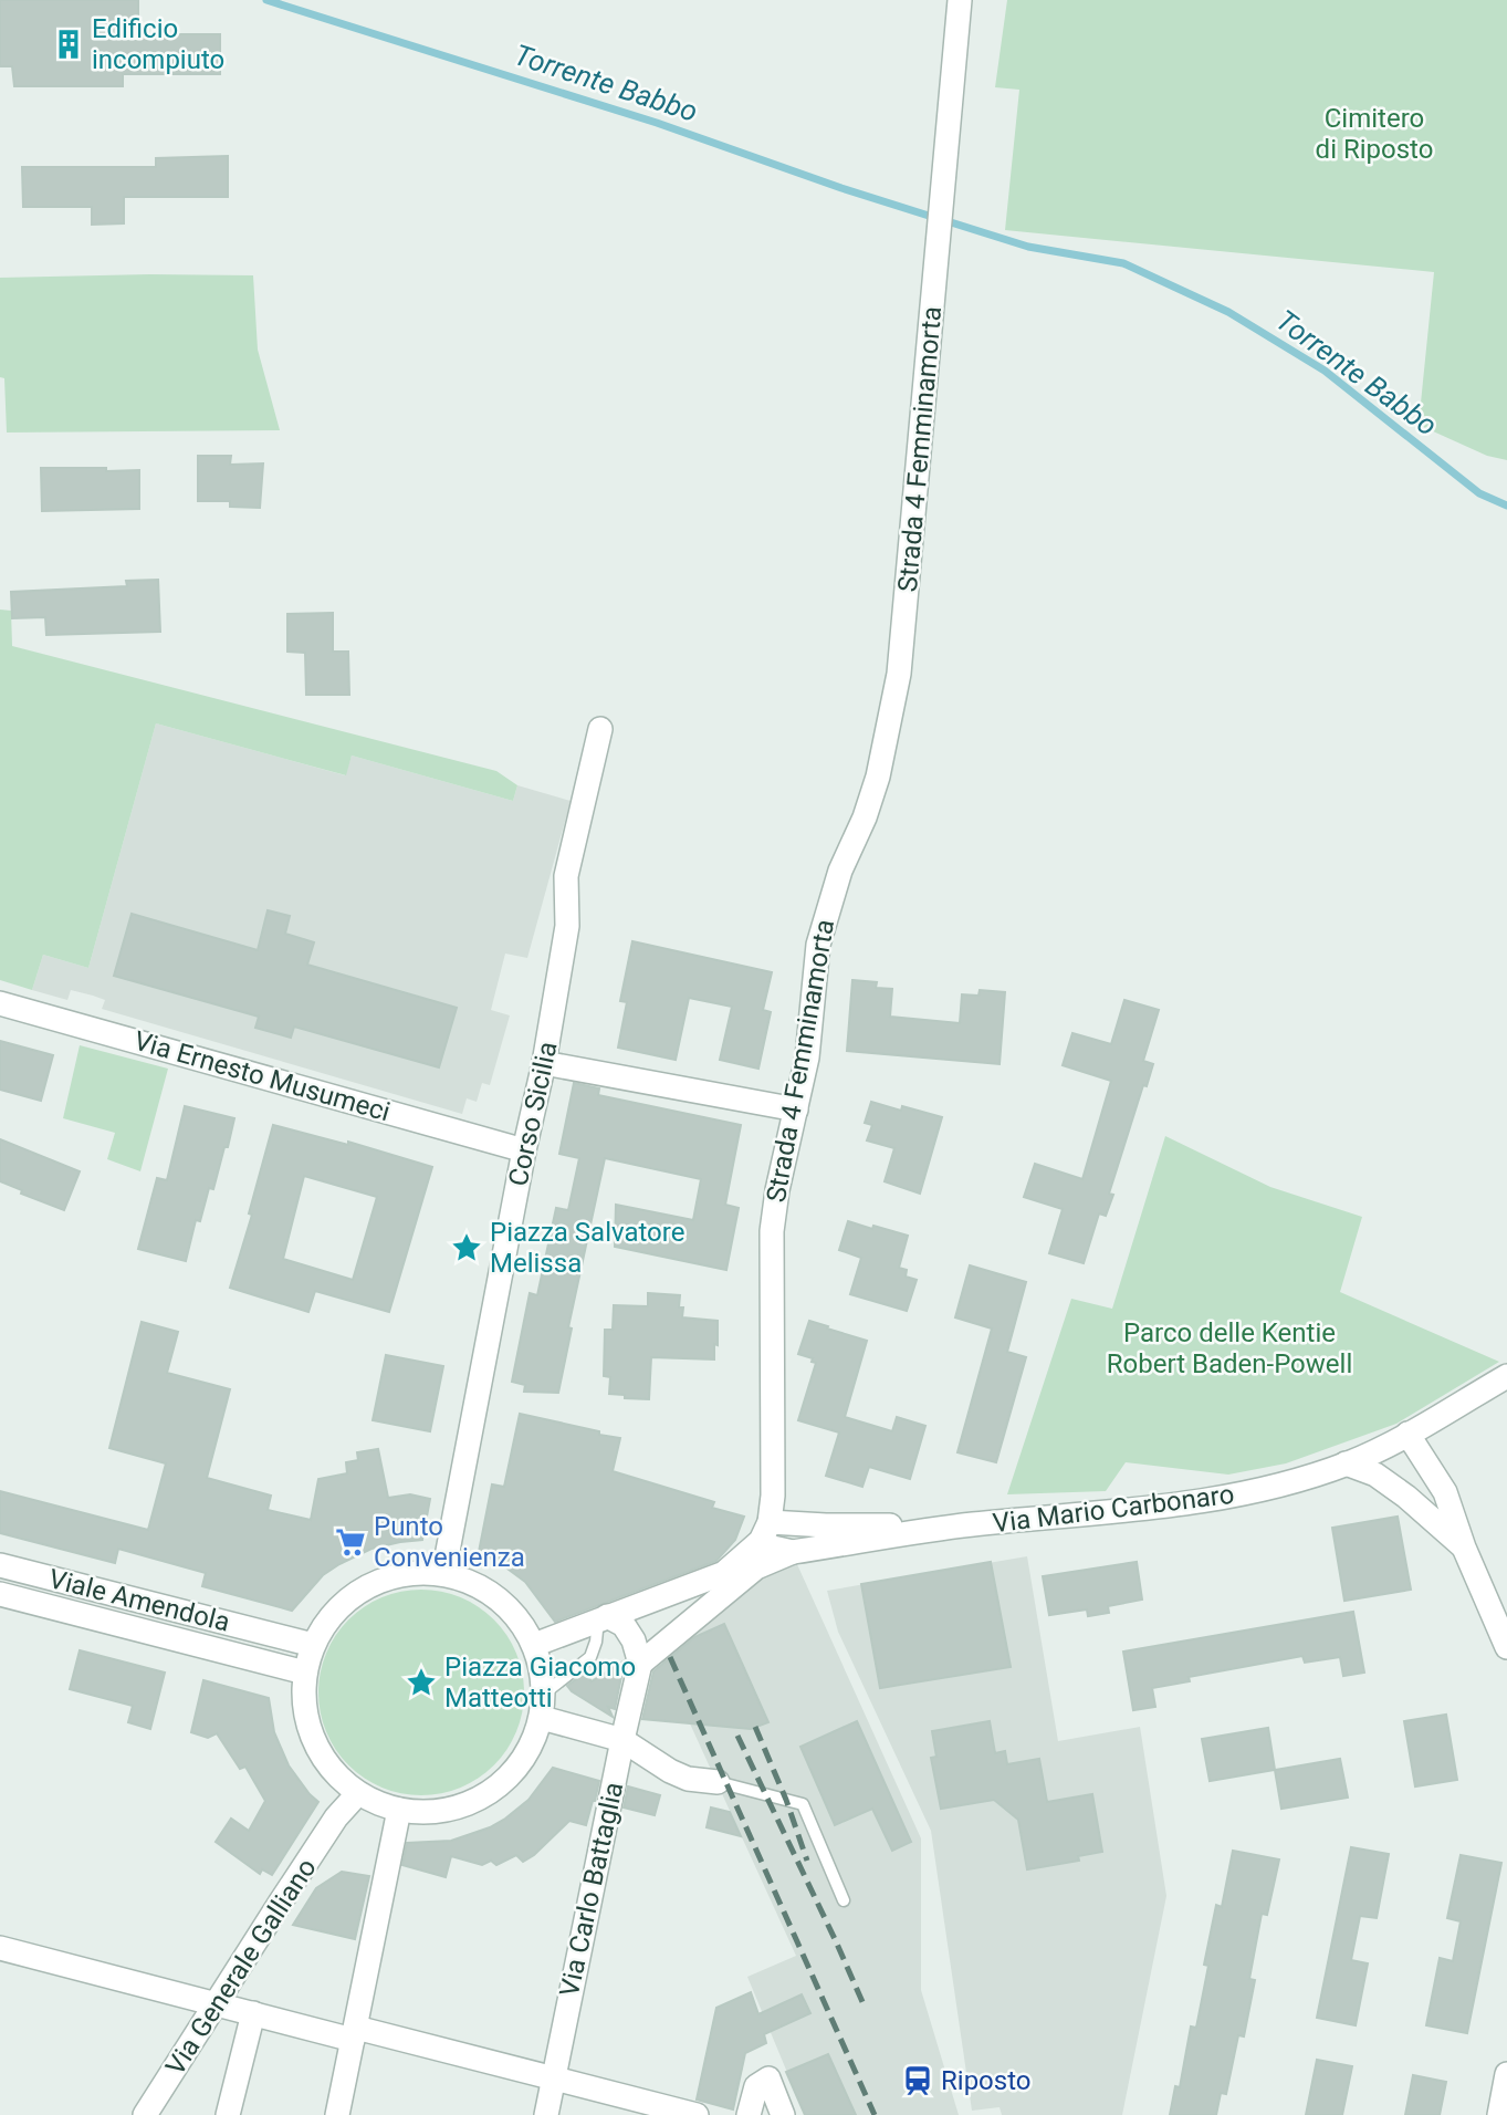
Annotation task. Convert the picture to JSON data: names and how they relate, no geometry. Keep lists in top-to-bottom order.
{
  "streets": {
    "street": [
      "Strada 4 Femminamorta",
      "Via Ernesto Musumeci",
      "Corso Sicilia",
      "Via Mario Carbonaro",
      "Viale Amendola",
      "Via Carlo Battaglia",
      "Via Generale Galliano"
    ]
  },
  "crossings": [
    ["Via Ernesto Musumeci", "Corso Sicilia"],
    ["Corso Sicilia", "Viale Amendola"],
    ["Corso Sicilia", "Via Generale Galliano"],
    ["Viale Amendola", "Via Generale Galliano"]
  ],
  "water": ["Torrente Babbo"],
  "parks": ["Cimitero di Riposto", "Parco delle Kentie Robert Baden-Powell"],
  "places": {
    "building": ["Edificio incompiuto"],
    "place": ["Piazza Salvatore Melissa", "Piazza Giacomo Matteotti"],
    "supermarket": ["Punto Convenienza"],
    "station": ["Riposto"]
  }
}
